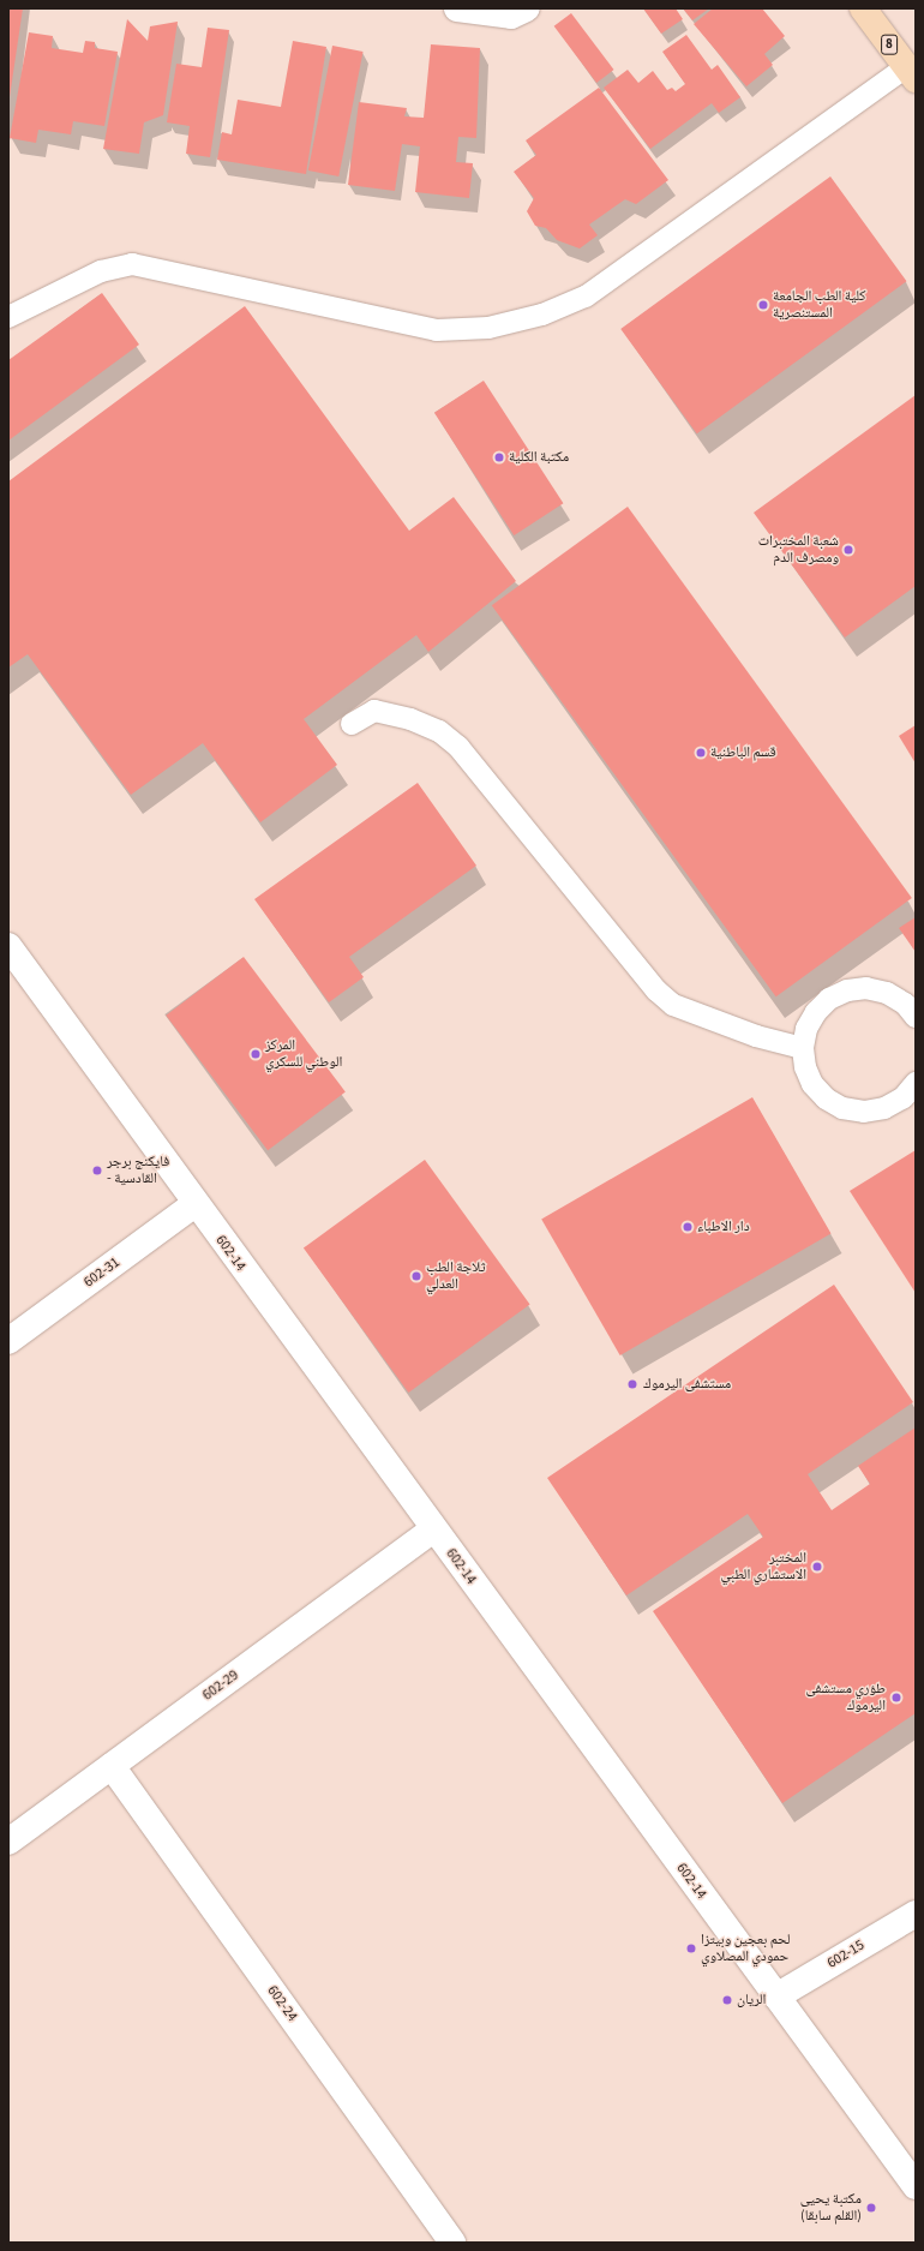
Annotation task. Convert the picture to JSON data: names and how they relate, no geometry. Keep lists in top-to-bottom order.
{
  "streets": {
    "main road": ["8"],
    "street": [
      "602-14",
      "602-31",
      "602-29",
      "602-15",
      "602-24"
    ]
  },
  "crossings": [
    ["602-14", "602-31"],
    ["602-14", "602-29"],
    ["602-14", "602-15"],
    ["602-29", "602-24"]
  ],
  "places": [
    "كلية الطب الجامعة المستنصرية",
    "مكتبة الكلية",
    "شعبة المختبرات ومصرف الدم",
    "قسم الباطنية",
    "المركز الوطني للسكري",
    "فايكنج برجر - القادسية",
    "دار الاطباء",
    "ثلاجة الطب العدلي",
    "مستشفى اليرموك",
    "المختبر الاستشاري الطبي",
    "طؤري مستشفى اليرموك",
    "لحم بعجين وبيتزا حمودي المصلاوي",
    "الريان",
    "مكتبة يحيى (القلم سابقا)"
  ]
}
